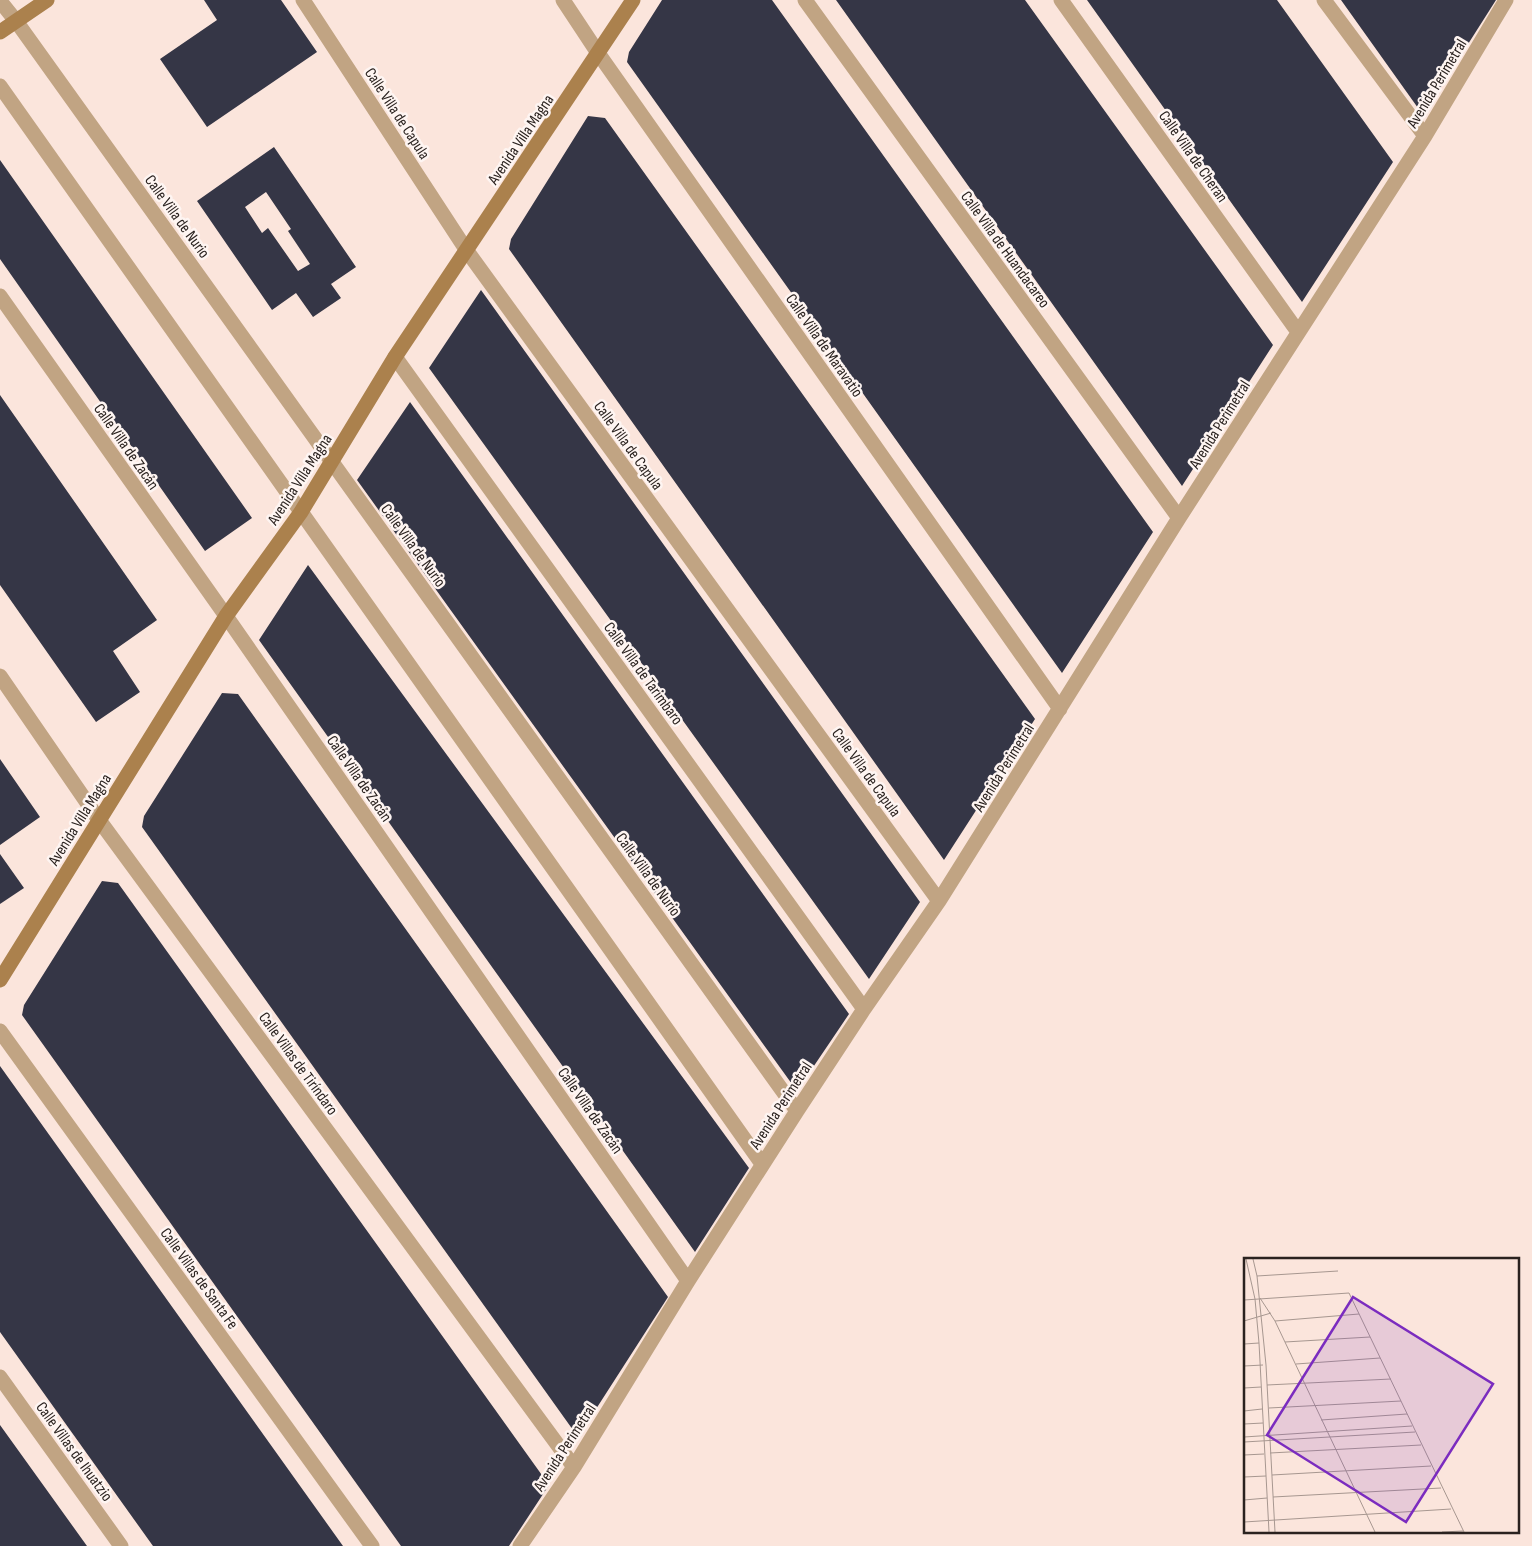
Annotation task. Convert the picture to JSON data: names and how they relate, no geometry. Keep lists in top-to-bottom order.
{
  "streets": {
    "street": [
      "Avenida Perimetral",
      "Calle Villa de Capula",
      "Avenida Villa Magna",
      "Calle Villa de Cheran",
      "Calle Villa de Nurio",
      "Calle Villa de Huandacareo",
      "Calle Villa de Maravatio",
      "Calle Villa de Zacán",
      "Calle Villa de Tarimbaro",
      "Calle Villas de Tiríndaro",
      "Calle Villas de Santa Fe",
      "Calle Villas de Ihuatzio"
    ]
  },
  "crossings": [
    ["Avenida Perimetral", "Calle Villa de Capula"],
    ["Avenida Perimetral", "Calle Villa de Cheran"],
    ["Avenida Perimetral", "Calle Villa de Nurio"],
    ["Avenida Perimetral", "Calle Villa de Huandacareo"],
    ["Avenida Perimetral", "Calle Villa de Maravatio"],
    ["Avenida Perimetral", "Calle Villa de Zacán"],
    ["Avenida Perimetral", "Calle Villa de Tarimbaro"],
    ["Avenida Perimetral", "Calle Villas de Tiríndaro"],
    ["Calle Villa de Capula", "Avenida Villa Magna"],
    ["Avenida Villa Magna", "Calle Villa de Nurio"],
    ["Avenida Villa Magna", "Calle Villa de Maravatio"],
    ["Avenida Villa Magna", "Calle Villa de Zacán"],
    ["Avenida Villa Magna", "Calle Villa de Tarimbaro"],
    ["Avenida Villa Magna", "Calle Villas de Tiríndaro"]
  ]
}
